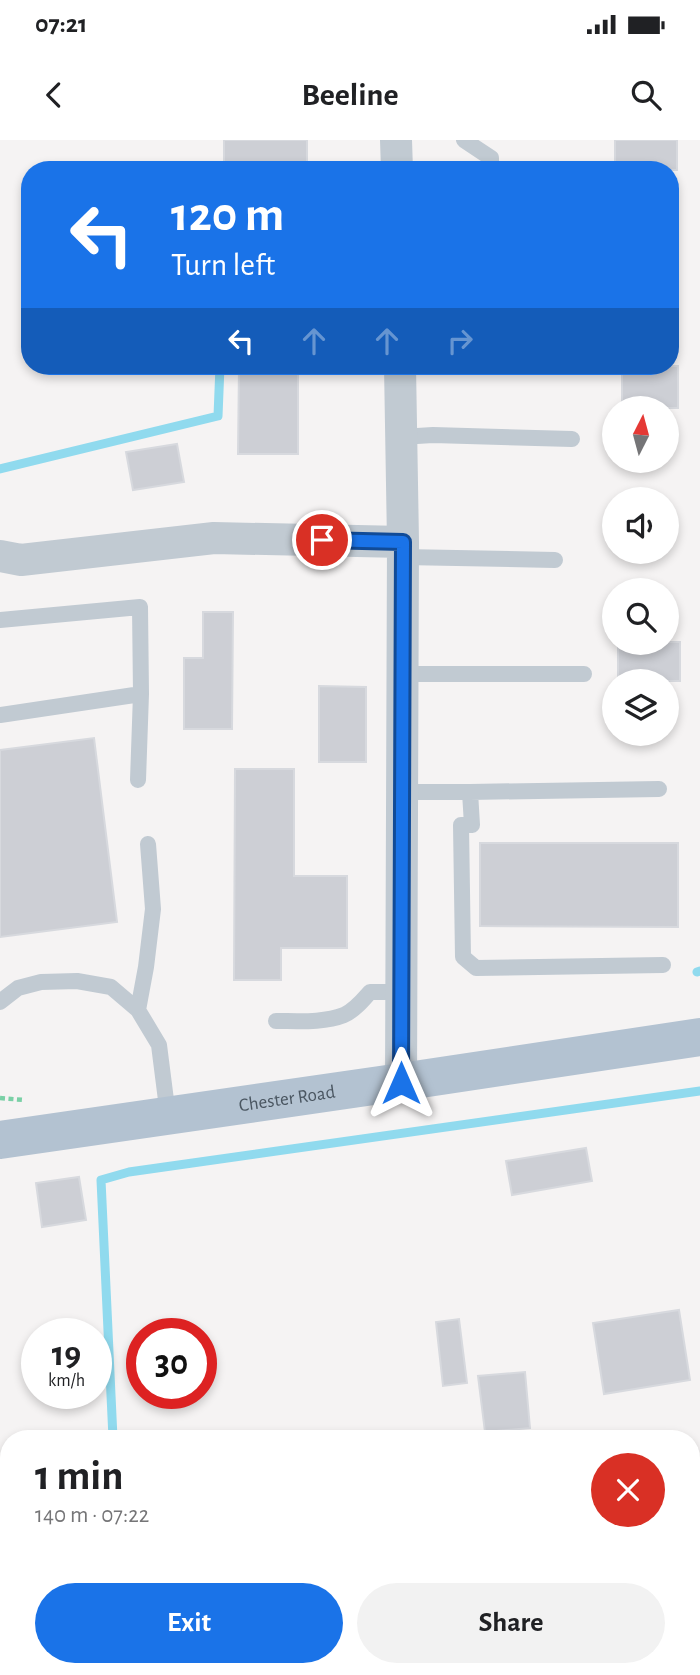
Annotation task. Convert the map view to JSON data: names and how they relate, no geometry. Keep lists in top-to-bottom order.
{
  "streets": {
    "main road": ["Chester Road"]
  },
  "north": "top",
  "page": {
    "status": "07:21",
    "header": "Beeline",
    "turn": ["120 m", "Turn left"],
    "speed": "19 km/h",
    "limit": "30",
    "heading": ["1 min", "140 m · 07:22"],
    "buttons": ["Exit", "Share"]
  }
}
